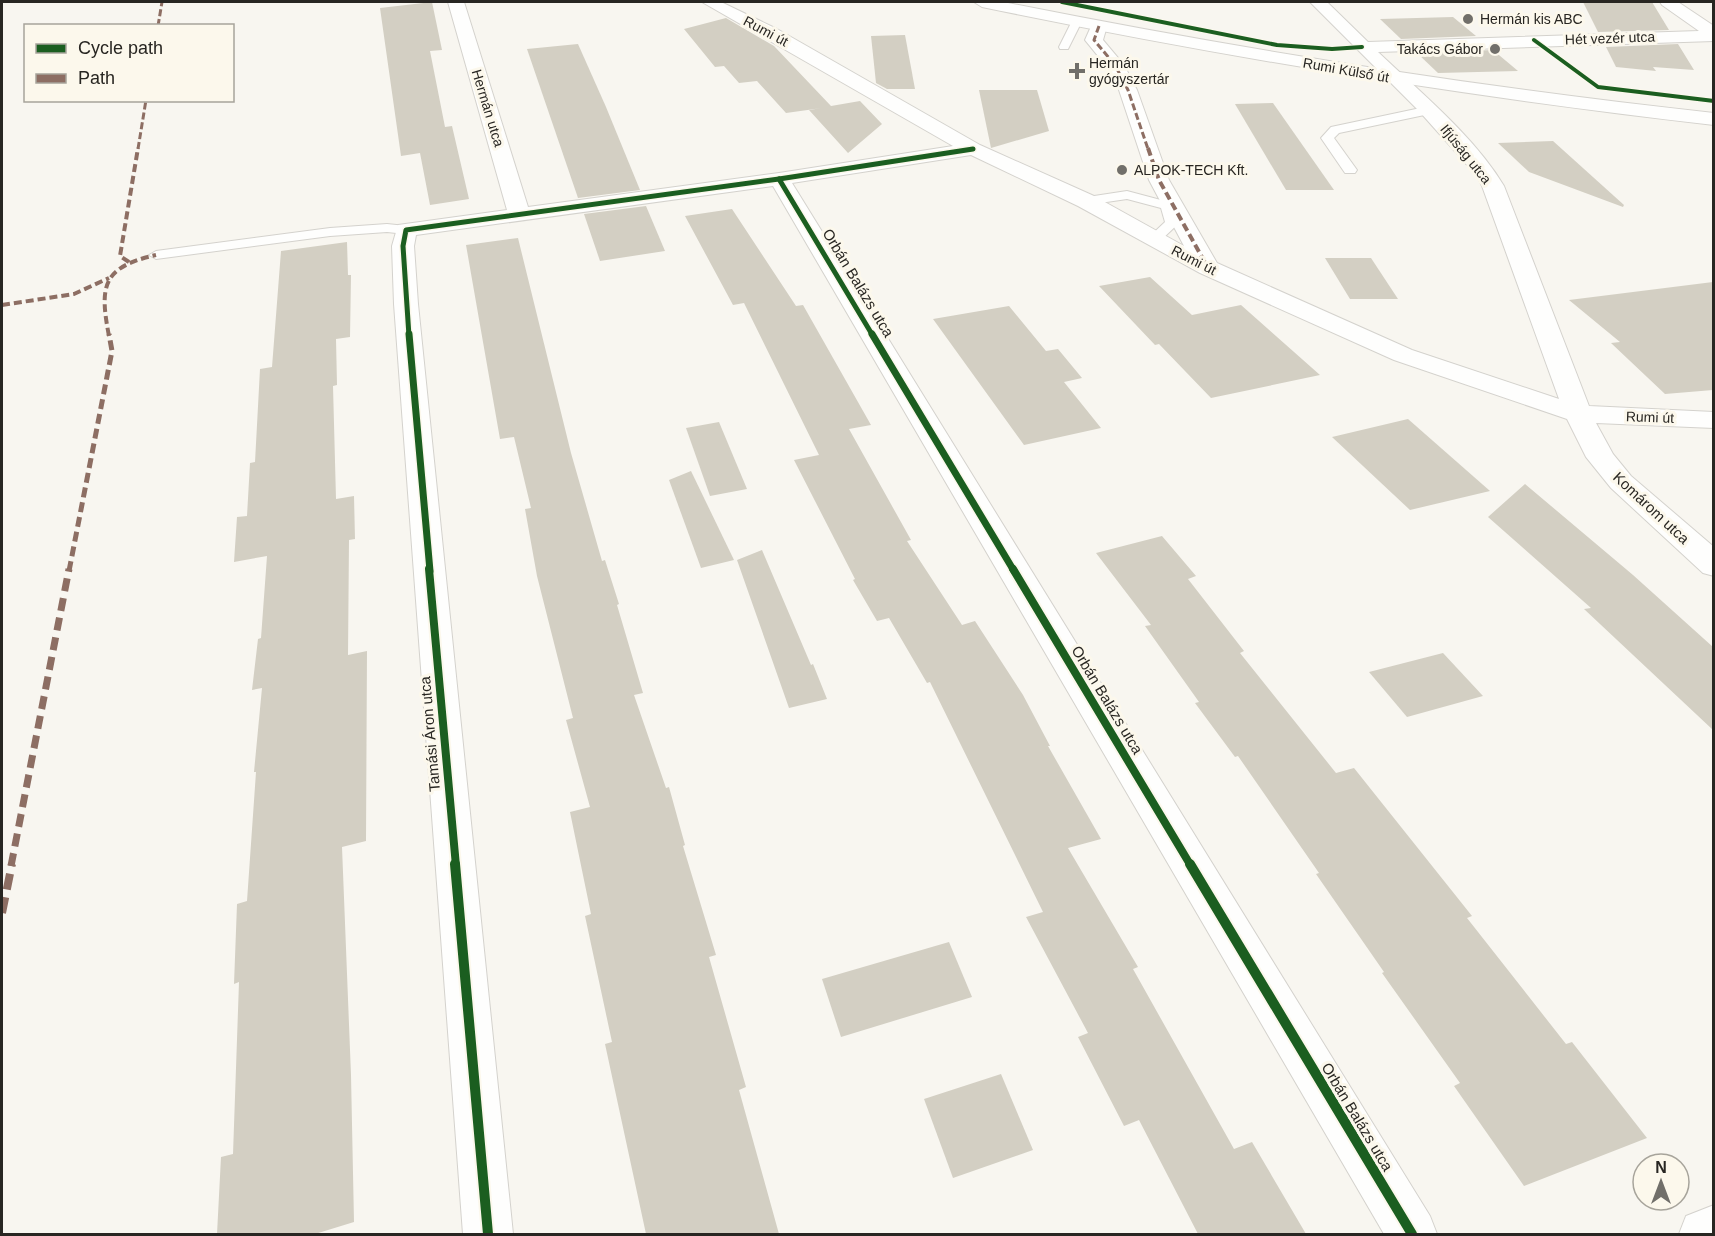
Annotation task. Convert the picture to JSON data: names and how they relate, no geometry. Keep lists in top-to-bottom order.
{
  "streets": {
    "street": [
      "Rumi út",
      "Hét vezér utca",
      "Rumi Külső út",
      "Hermán utca",
      "Ifjúság utca",
      "Orbán Balázs utca",
      "Komárom utca",
      "Tamási Áron utca"
    ]
  },
  "crossings": [
    ["Rumi út", "Ifjúság utca"],
    ["Rumi út", "Komárom utca"],
    ["Hét vezér utca", "Ifjúság utca"],
    ["Rumi Külső út", "Ifjúság utca"],
    ["Ifjúság utca", "Komárom utca"]
  ],
  "places": {
    "other": ["Hermán kis ABC", "Takács Gábor", "ALPOK-TECH Kft."],
    "health": ["Hermán gyógyszertár"]
  },
  "legend": ["Cycle path", "Path"],
  "north": "top"
}
